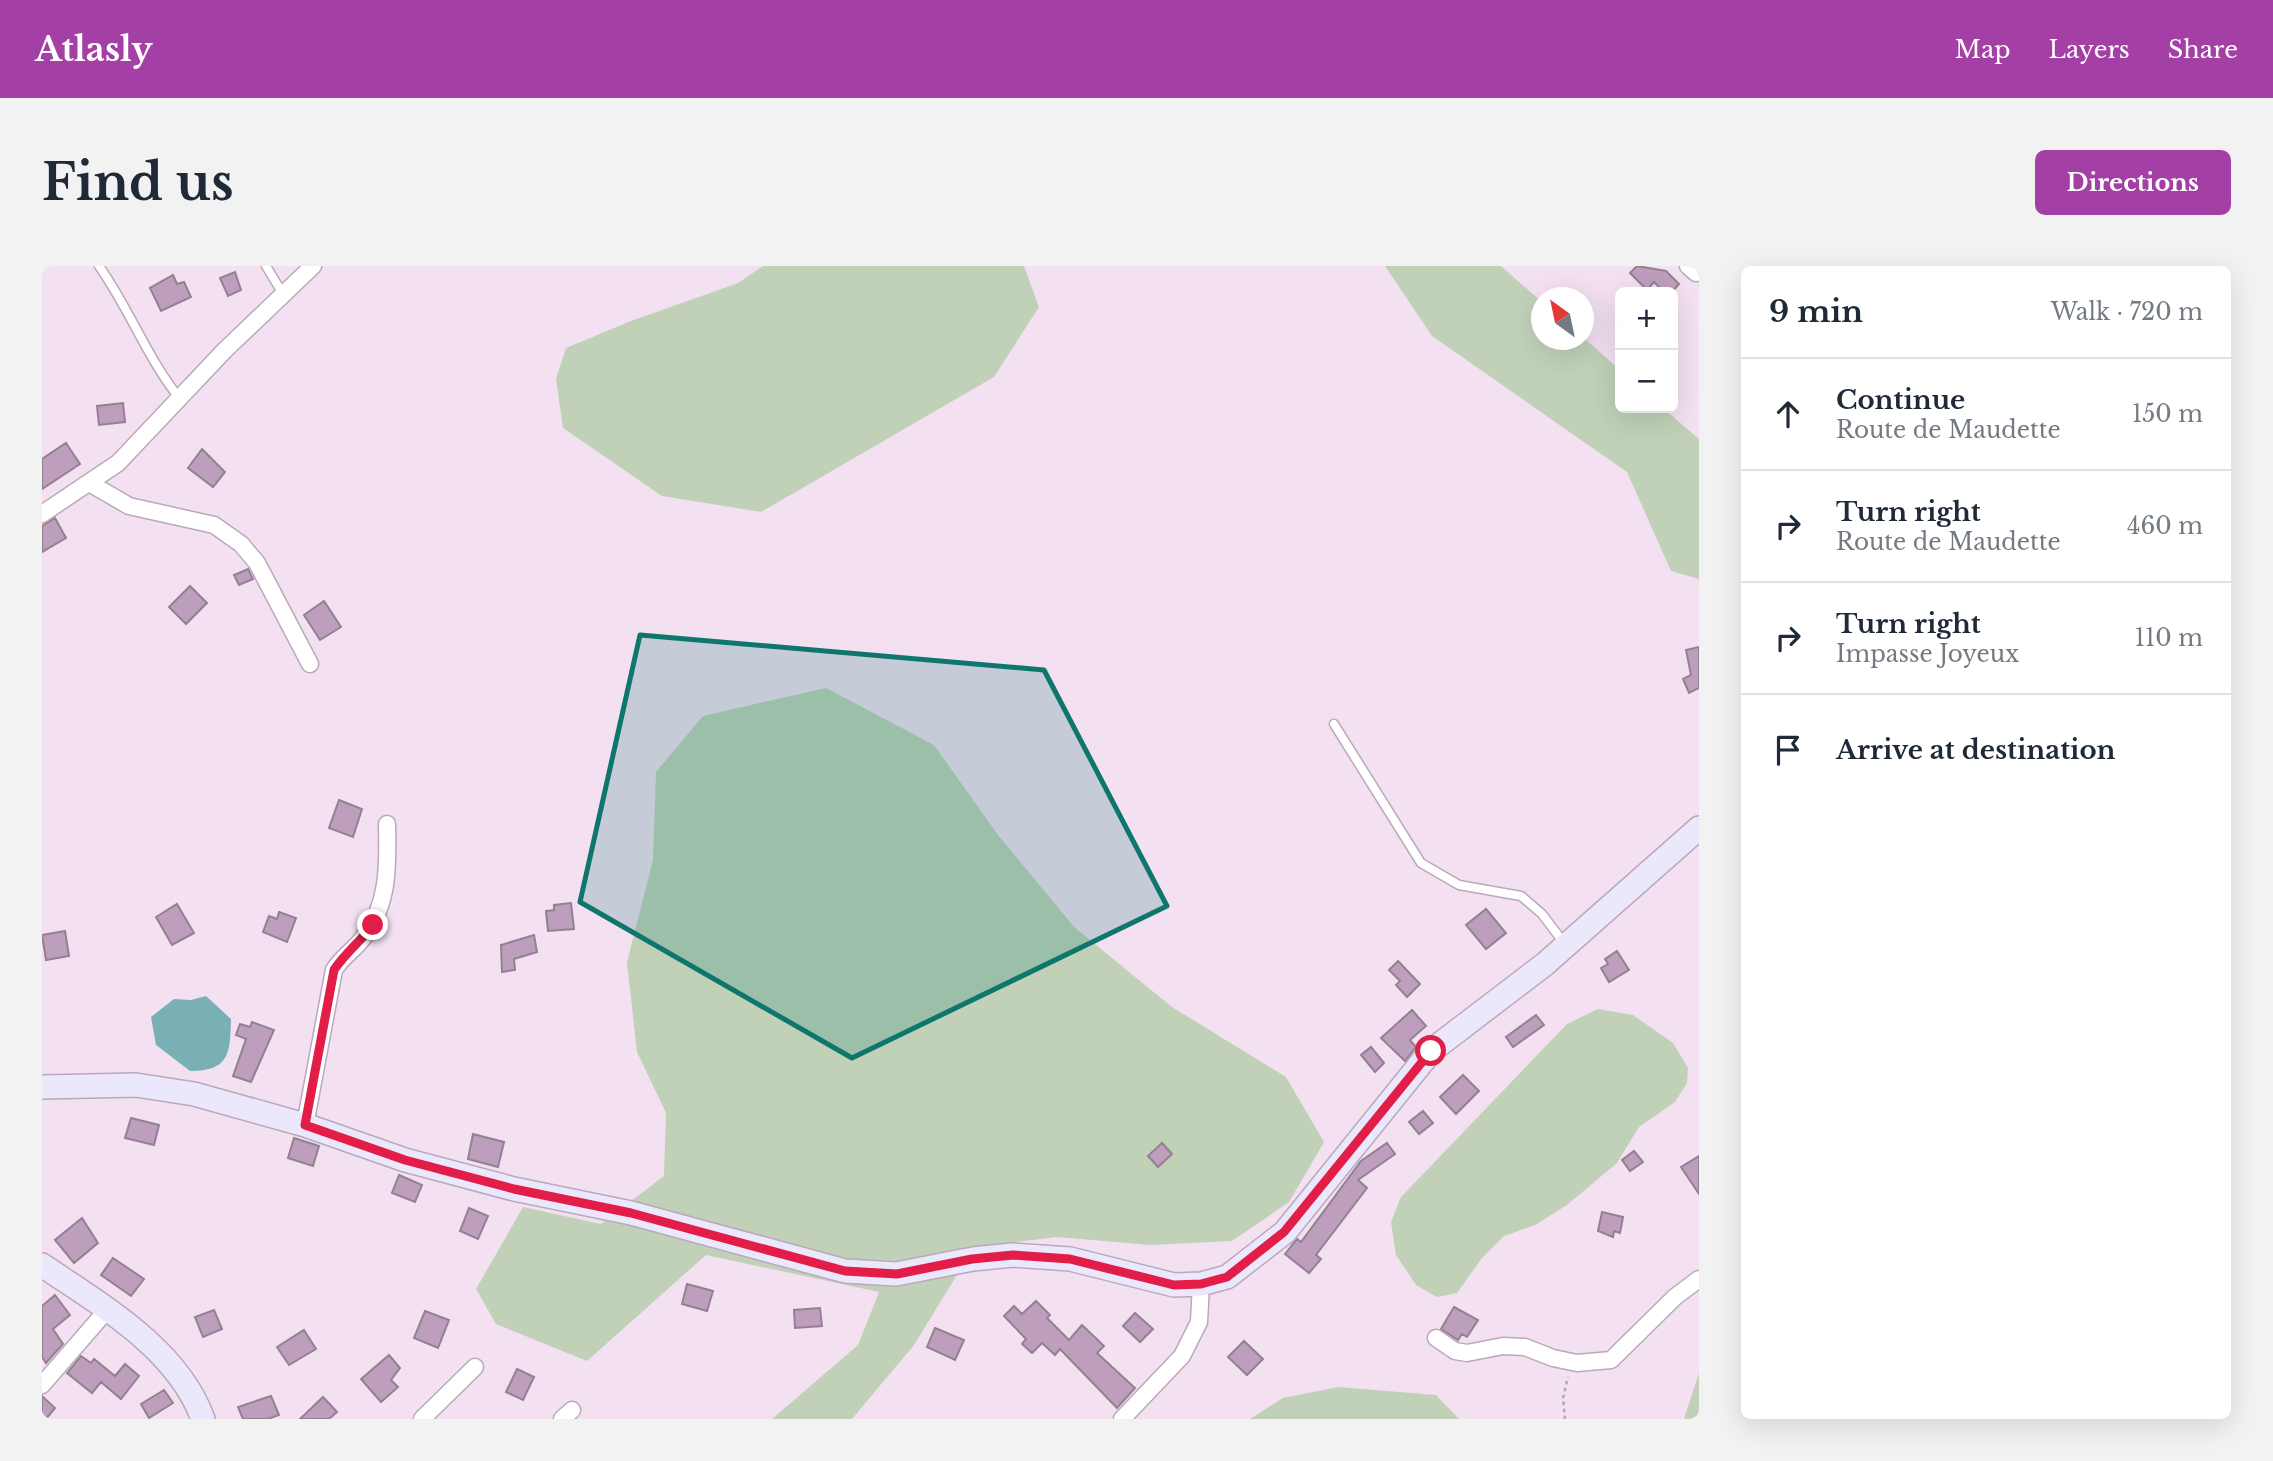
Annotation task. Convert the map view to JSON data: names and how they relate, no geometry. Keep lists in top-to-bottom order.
{
  "north": "top left",
  "page": {
    "header": "Atlasly",
    "nav": ["Map", "Layers", "Share"],
    "buttons": "Directions",
    "title": "Find us",
    "heading": ["9 min", "Walk · 720 m"],
    "map_buttons": ["+", "−"],
    "list": [
      ["Continue", "Route de Maudette", "150 m"],
      ["Turn right", "Route de Maudette", "460 m"],
      ["Turn right", "Impasse Joyeux", "110 m"],
      "Arrive at destination"
    ]
  }
}
